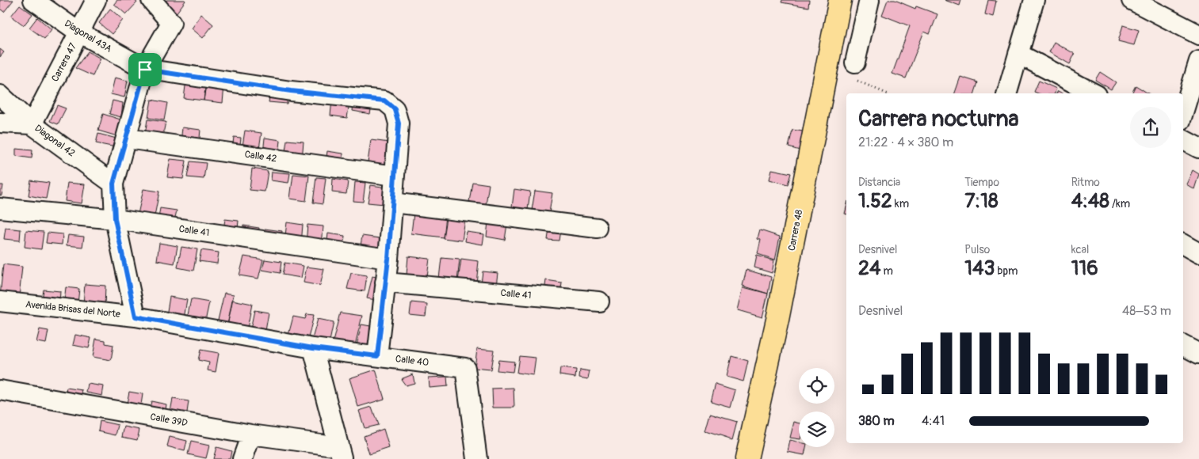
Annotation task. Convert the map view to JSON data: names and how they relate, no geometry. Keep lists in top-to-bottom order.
{
  "streets": {
    "main road": ["Carrera 48"],
    "street": [
      "Diagonal 43A",
      "Carrera 47",
      "Diagonal 42",
      "Calle 42",
      "Calle 41",
      "Avenida Brisas del Norte",
      "Calle 40",
      "Calle 39D"
    ]
  },
  "crossings": [
    ["Diagonal 43A", "Carrera 47"],
    ["Carrera 47", "Diagonal 42"],
    ["Avenida Brisas del Norte", "Calle 40"]
  ],
  "page": {
    "heading": ["Carrera nocturna", "21:22 · 4 × 380 m"],
    "stats": [
      ["Distancia", "1.52 km"],
      ["Tiempo", "7:18"],
      ["Ritmo", "4:48 /km"],
      ["Desnivel", "24 m"],
      ["Pulso", "143 bpm"],
      ["kcal", "116"]
    ],
    "chart": ["Desnivel", "48–53 m"],
    "list": [
      {
        "name": "380 m",
        "note": "4:41"
      }
    ]
  }
}
